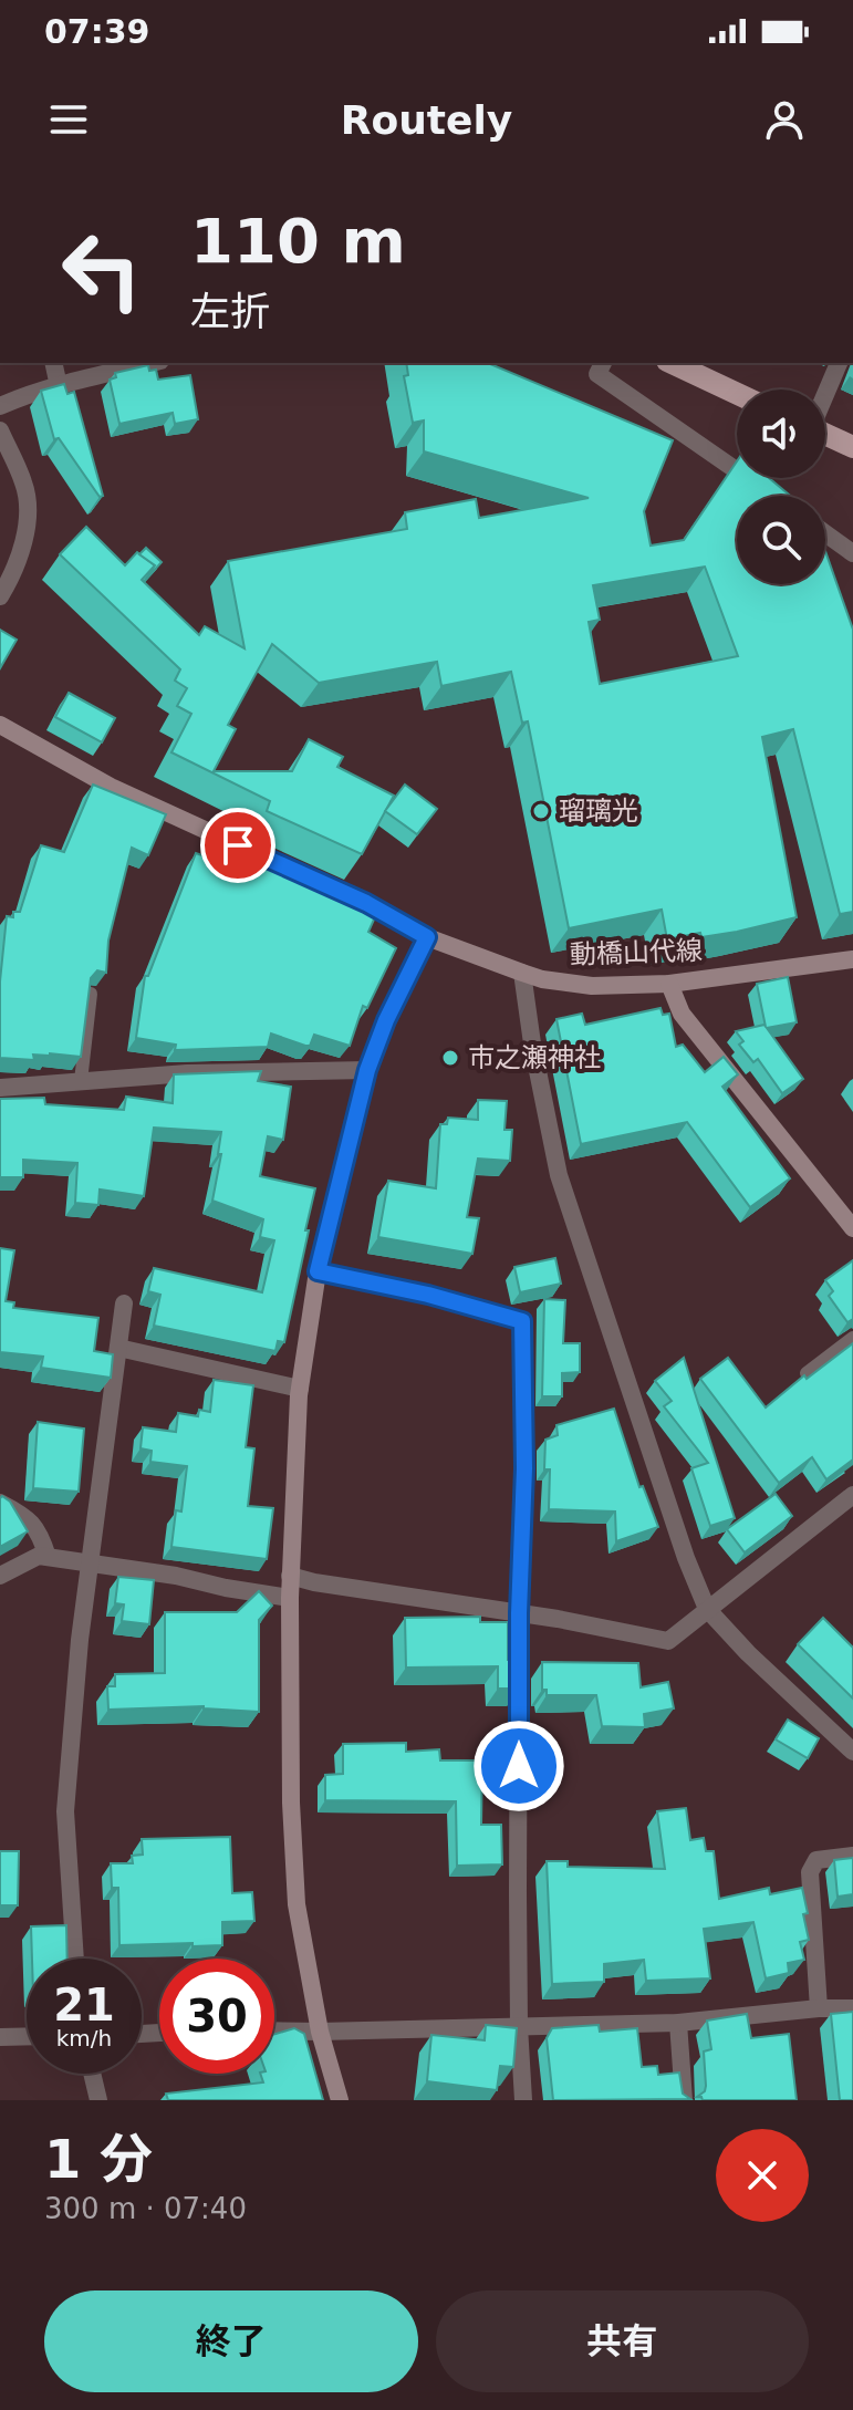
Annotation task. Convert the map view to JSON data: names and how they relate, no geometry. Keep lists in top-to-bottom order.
{
  "streets": {
    "street": ["動橋山代線"]
  },
  "places": ["瑠璃光", "市之瀬神社"],
  "page": {
    "status": "07:39",
    "header": "Routely",
    "turn": ["110 m", "左折"],
    "speed": "21 km/h",
    "limit": "30",
    "heading": ["1 分", "300 m · 07:40"],
    "buttons": ["終了", "共有"]
  }
}
